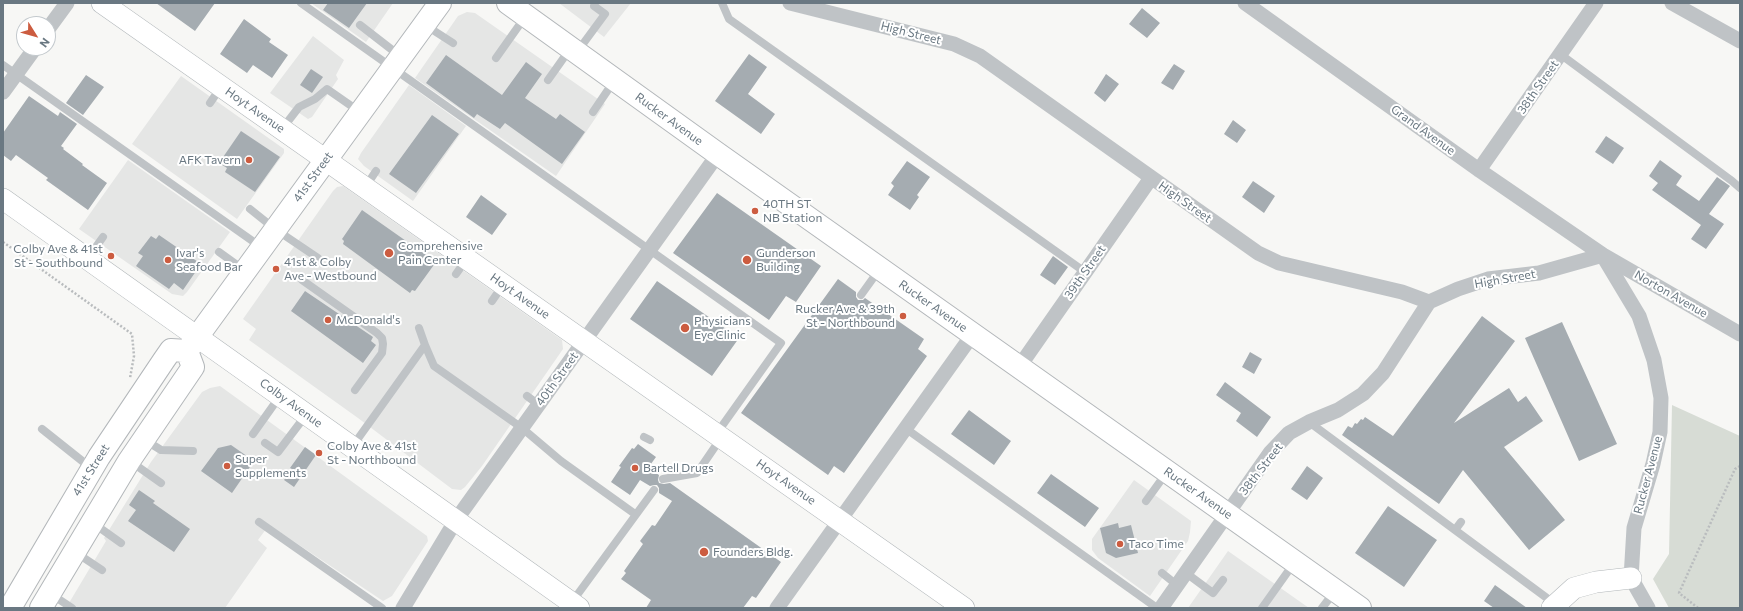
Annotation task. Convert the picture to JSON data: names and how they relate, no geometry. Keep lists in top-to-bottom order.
{
  "streets": {
    "main road": ["Rucker Avenue", "41st Street"],
    "street": [
      "High Street",
      "38th Street",
      "Hoyt Avenue",
      "Grand Avenue",
      "39th Street",
      "Norton Avenue",
      "40th Street",
      "Colby Avenue"
    ]
  },
  "crossings": [
    ["High Street", "38th Street"],
    ["High Street", "Rucker Avenue"],
    ["High Street", "Grand Avenue"],
    ["High Street", "39th Street"],
    ["High Street", "Norton Avenue"],
    ["38th Street", "Rucker Avenue"],
    ["38th Street", "Grand Avenue"],
    ["Hoyt Avenue", "41st Street"],
    ["Hoyt Avenue", "40th Street"],
    ["Rucker Avenue", "Grand Avenue"],
    ["Rucker Avenue", "39th Street"],
    ["Rucker Avenue", "Norton Avenue"],
    ["Rucker Avenue", "40th Street"],
    ["Grand Avenue", "Norton Avenue"],
    ["41st Street", "Colby Avenue"],
    ["40th Street", "Colby Avenue"]
  ],
  "places": [
    "AFK Tavern",
    "40TH ST NB Station",
    "Comprehensive Pain Center",
    "Colby Ave & 41st St - Southbound",
    "Ivar's Seafood Bar",
    "Gunderson Building",
    "41st & Colby Ave - Westbound",
    "Rucker Ave & 39th St - Northbound",
    "McDonald's",
    "Physicians Eye Clinic",
    "Colby Ave & 41st St - Northbound",
    "Super Supplements",
    "Bartell Drugs",
    "Taco Time",
    "Founders Bldg."
  ],
  "north": "bottom right"
}
